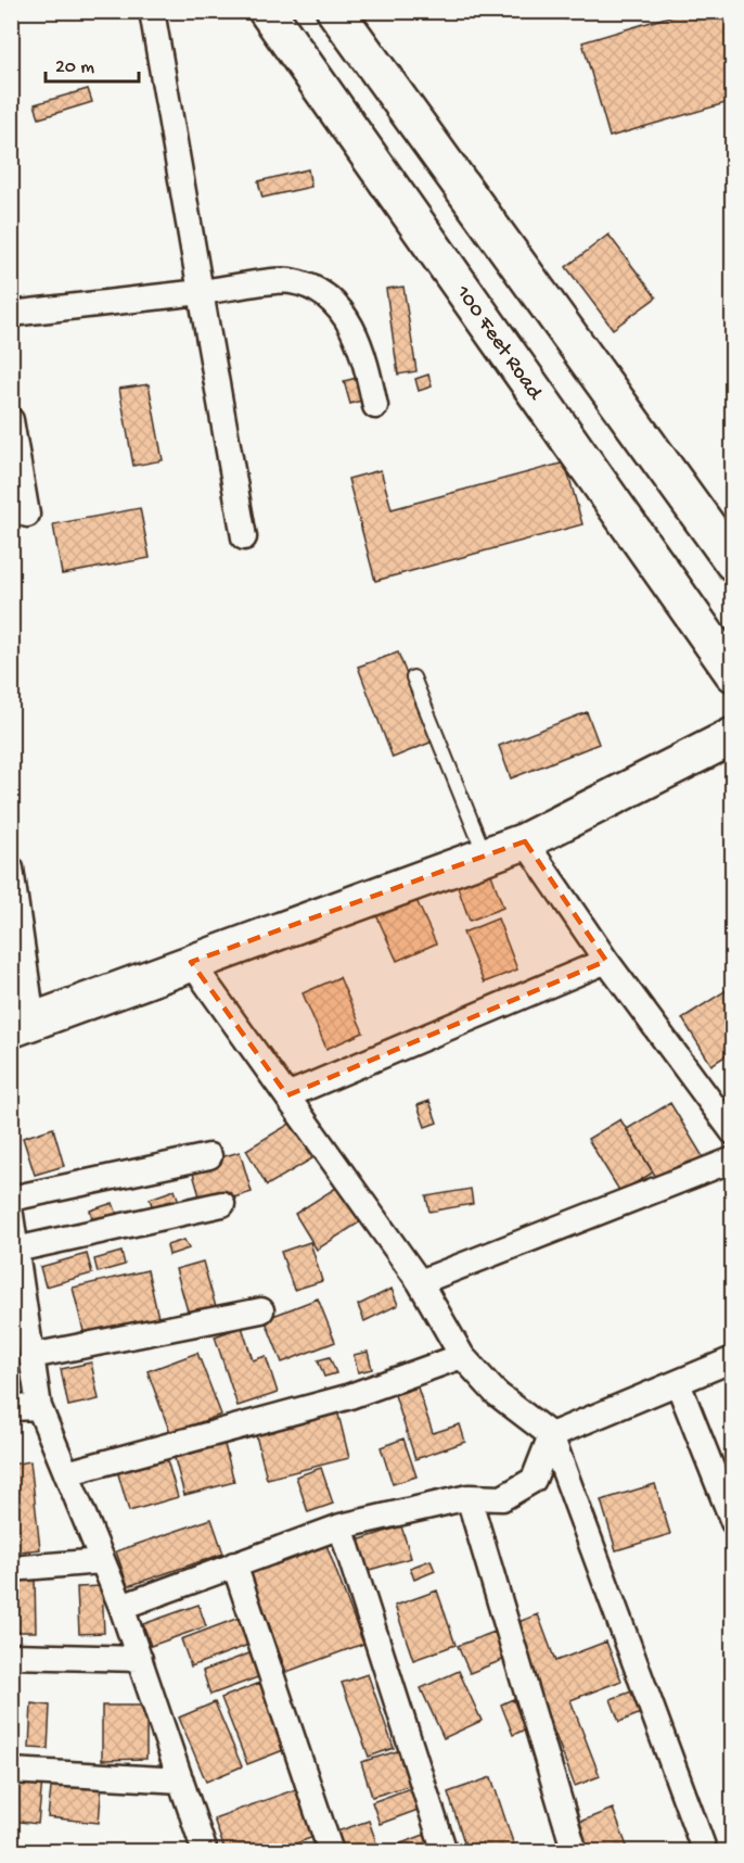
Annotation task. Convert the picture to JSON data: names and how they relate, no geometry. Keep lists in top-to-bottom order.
{
  "streets": {
    "main road": ["100 Feet Road"]
  },
  "scale_bar": "20 m"
}
